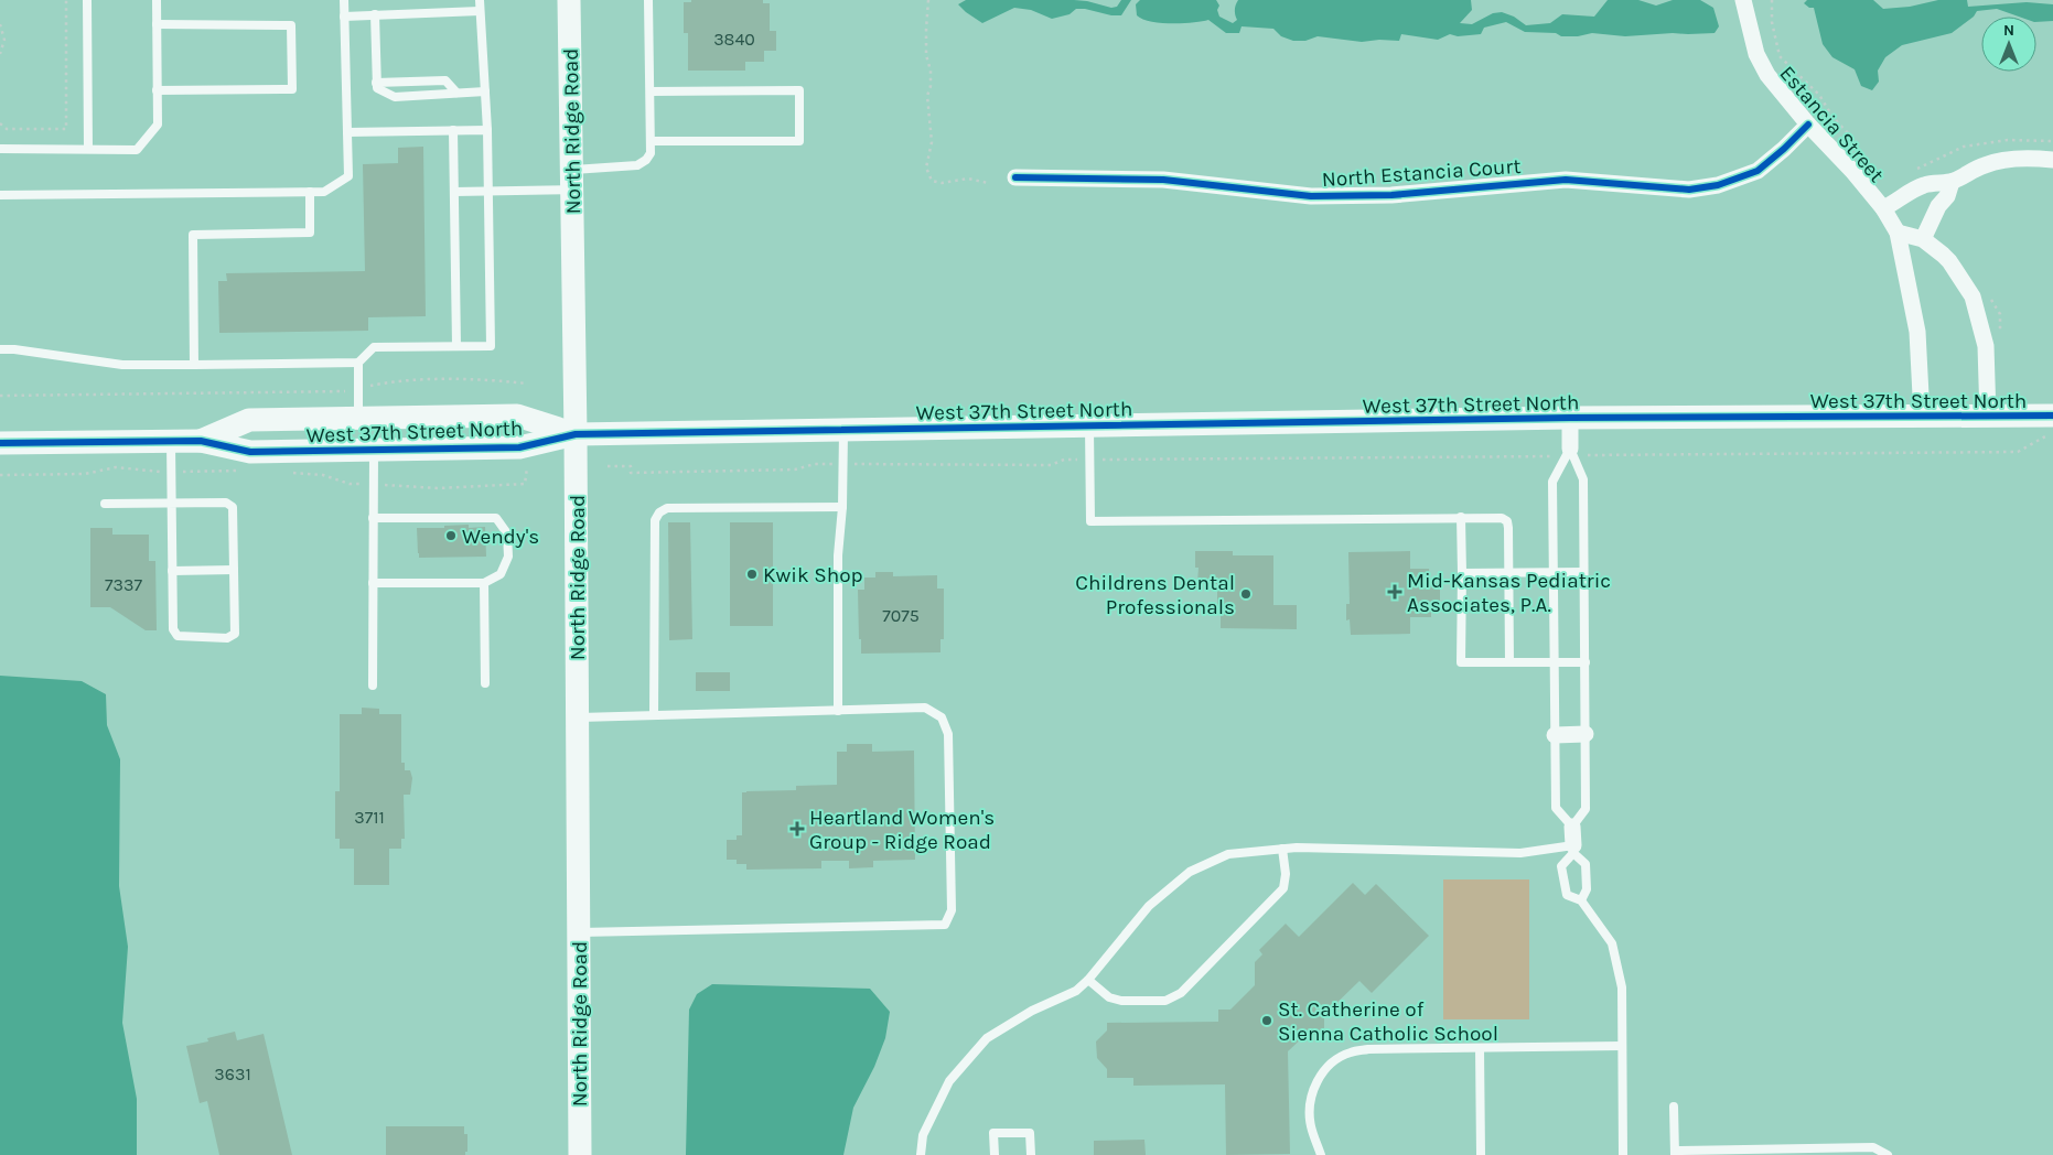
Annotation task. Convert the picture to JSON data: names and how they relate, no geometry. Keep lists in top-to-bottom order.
{
  "streets": {
    "street": [
      "Estancia Street",
      "North Ridge Road",
      "North Estancia Court",
      "West 37th Street North"
    ]
  },
  "crossings": [
    ["Estancia Street", "North Estancia Court"],
    ["Estancia Street", "West 37th Street North"],
    ["North Ridge Road", "West 37th Street North"]
  ],
  "places": {
    "other": [
      "Wendy's",
      "Kwik Shop",
      "Childrens Dental Professionals",
      "St. Catherine of Sienna Catholic School"
    ],
    "health": ["Mid-Kansas Pediatric Associates, P.A.", "Heartland Women's Group - Ridge Road"]
  },
  "house_numbers": [
    "3840",
    "7337",
    "7075",
    "3711",
    "3631"
  ],
  "north": "top"
}
